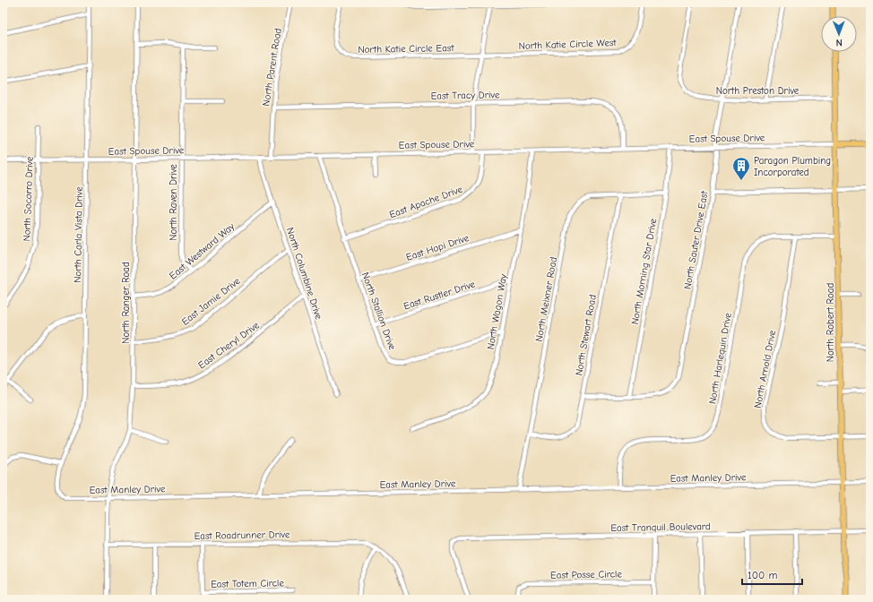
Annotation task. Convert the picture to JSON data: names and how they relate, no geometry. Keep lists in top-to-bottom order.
{
  "streets": {
    "main road": ["East Spouse Drive", "North Robert Road"],
    "street": [
      "North Katie Circle West",
      "North Katie Circle East",
      "North Parent Road",
      "North Preston Drive",
      "East Tracy Drive",
      "North Socorro Drive",
      "East Apache Drive",
      "North Raven Drive",
      "North Carla Vista Drive",
      "North Sauter Drive East",
      "East Hopi Drive",
      "East Westward Way",
      "North Morning Star Drive",
      "North Columbine Drive",
      "East Rustler Drive",
      "North Meixner Road",
      "East Jamie Drive",
      "North Ranger Road",
      "North Stallion Drive",
      "North Wagon Way",
      "North Stewart Road",
      "East Cheryl Drive",
      "North Harlequin Drive",
      "North Arnold Drive",
      "East Manley Drive",
      "East Tranquil Boulevard",
      "East Roadrunner Drive",
      "East Posse Circle",
      "East Totem Circle"
    ]
  },
  "crossings": [
    ["North Katie Circle West", "North Katie Circle East"],
    ["North Parent Road", "East Tracy Drive"],
    ["North Parent Road", "East Spouse Drive"],
    ["North Preston Drive", "North Sauter Drive East"],
    ["North Preston Drive", "North Robert Road"],
    ["East Tracy Drive", "East Spouse Drive"],
    ["East Spouse Drive", "North Socorro Drive"],
    ["East Spouse Drive", "East Apache Drive"],
    ["East Spouse Drive", "North Raven Drive"],
    ["East Spouse Drive", "North Carla Vista Drive"],
    ["East Spouse Drive", "North Sauter Drive East"],
    ["East Spouse Drive", "North Morning Star Drive"],
    ["East Spouse Drive", "North Columbine Drive"],
    ["East Spouse Drive", "North Ranger Road"],
    ["East Spouse Drive", "North Stallion Drive"],
    ["East Spouse Drive", "North Wagon Way"],
    ["East Spouse Drive", "North Robert Road"],
    ["East Apache Drive", "North Stallion Drive"],
    ["North Raven Drive", "East Westward Way"],
    ["North Carla Vista Drive", "East Manley Drive"],
    ["North Sauter Drive East", "North Morning Star Drive"],
    ["North Sauter Drive East", "North Stewart Road"],
    ["East Hopi Drive", "North Stallion Drive"],
    ["East Hopi Drive", "North Wagon Way"],
    ["East Westward Way", "North Columbine Drive"],
    ["East Westward Way", "North Ranger Road"],
    ["North Morning Star Drive", "North Meixner Road"],
    ["North Columbine Drive", "East Jamie Drive"],
    ["North Columbine Drive", "East Cheryl Drive"],
    ["East Rustler Drive", "North Stallion Drive"],
    ["East Rustler Drive", "North Wagon Way"],
    ["North Meixner Road", "North Stewart Road"],
    ["North Meixner Road", "East Manley Drive"],
    ["East Jamie Drive", "North Ranger Road"],
    ["North Ranger Road", "East Cheryl Drive"],
    ["North Ranger Road", "East Manley Drive"],
    ["North Ranger Road", "East Roadrunner Drive"],
    ["North Stallion Drive", "North Wagon Way"],
    ["North Robert Road", "North Harlequin Drive"],
    ["North Robert Road", "North Arnold Drive"],
    ["North Robert Road", "East Manley Drive"],
    ["North Robert Road", "East Tranquil Boulevard"],
    ["North Harlequin Drive", "North Arnold Drive"],
    ["North Harlequin Drive", "East Manley Drive"]
  ],
  "places": {
    "building": ["Paragon Plumbing Incorporated"]
  },
  "scale_bar": "100 m",
  "north": "bottom"
}
